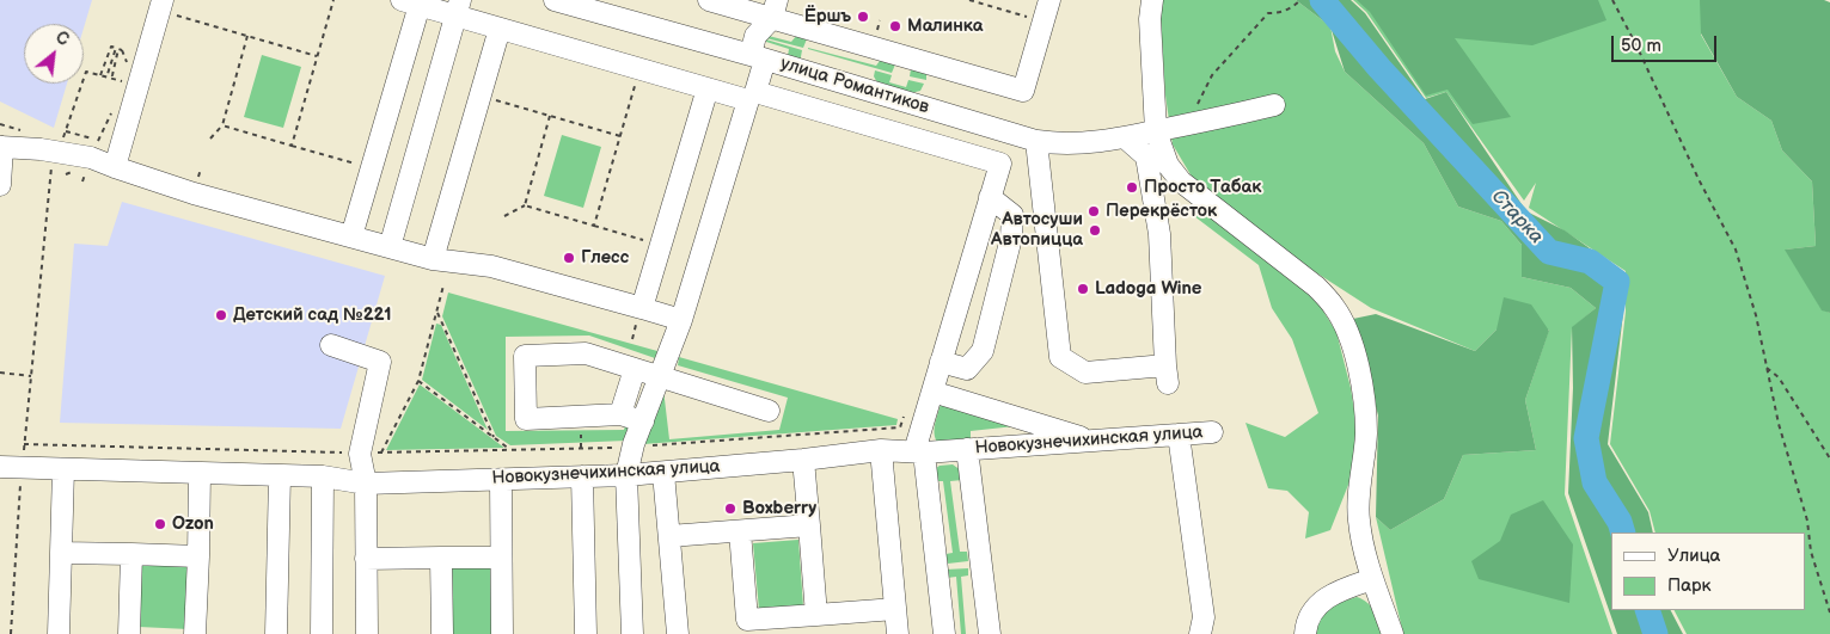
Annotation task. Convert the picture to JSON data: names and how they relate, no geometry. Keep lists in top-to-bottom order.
{
  "streets": {
    "street": ["улица Романтиков", "Новокузнечихинская улица"]
  },
  "water": ["Старка"],
  "places": [
    "Ёршъ",
    "Малинка",
    "Просто Табак",
    "Перекрёсток",
    "Автосуши Автопицца",
    "Глесс",
    "Ladoga Wine",
    "Детский сад №221",
    "Boxberry",
    "Ozon"
  ],
  "legend": ["Улица", "Парк"],
  "scale_bar": "50 m",
  "north": "top right"
}
